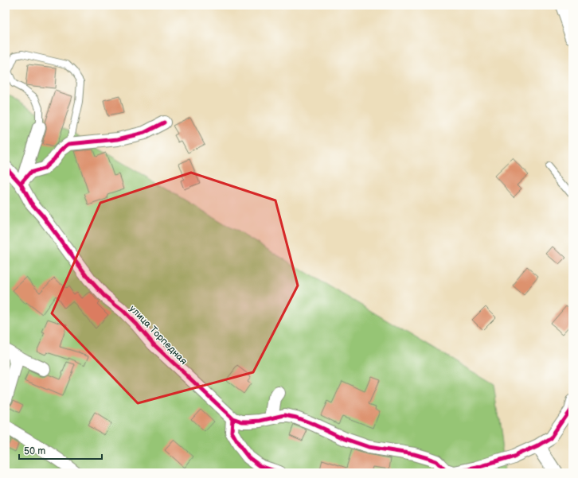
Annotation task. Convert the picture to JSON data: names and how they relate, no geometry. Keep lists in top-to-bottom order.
{
  "streets": {
    "street": ["улица Торпедная"]
  },
  "scale_bar": "50 m"
}
